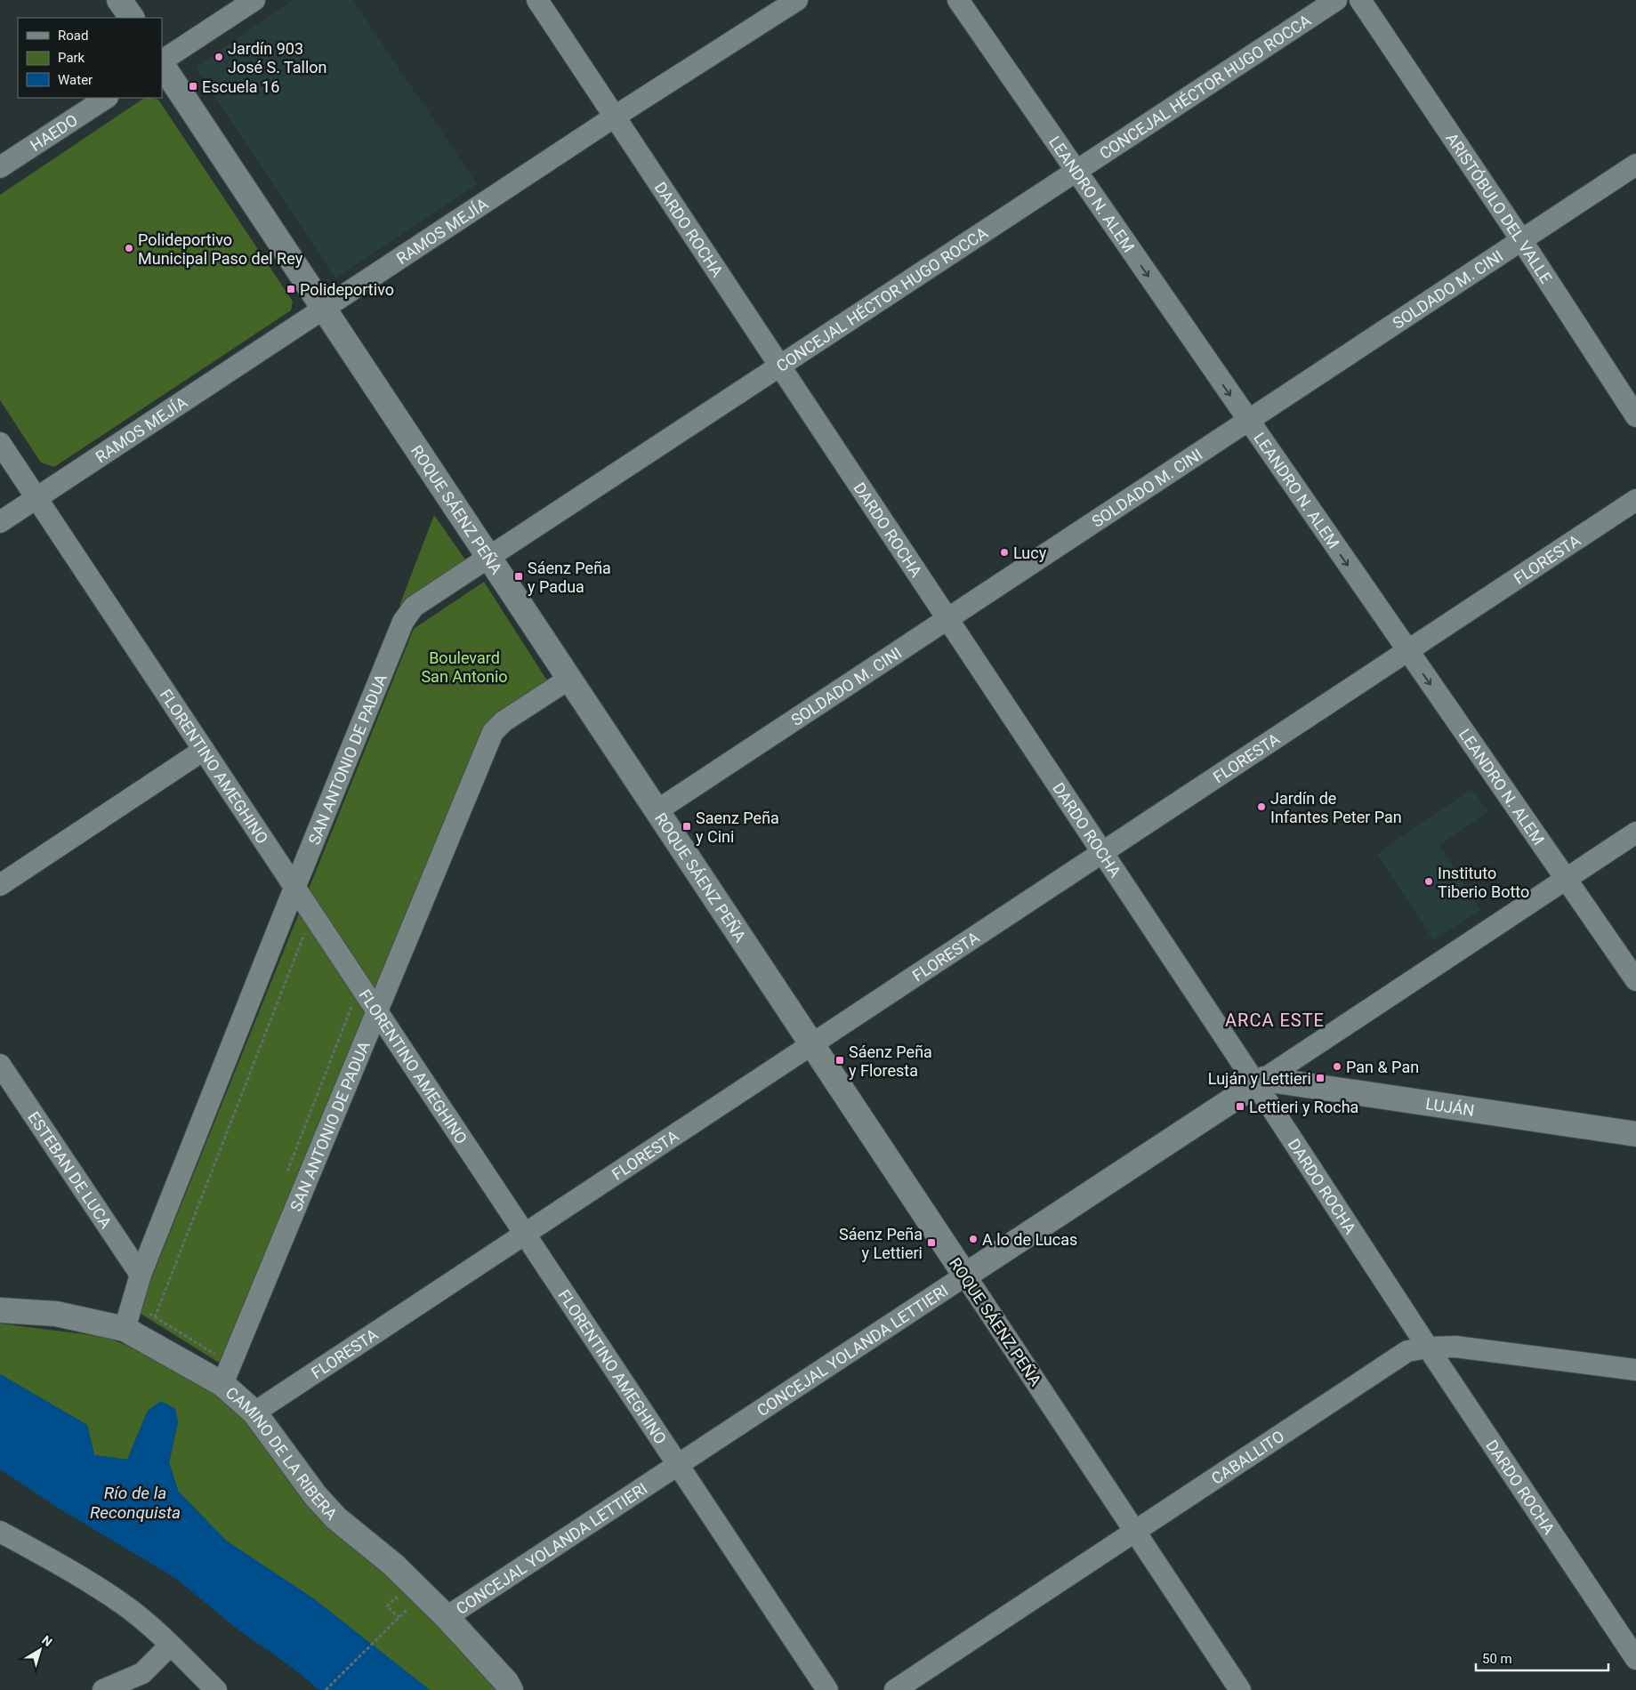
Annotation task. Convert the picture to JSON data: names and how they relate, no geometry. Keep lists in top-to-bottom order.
{
  "streets": {
    "street": [
      "CONCEJAL HÉCTOR HUGO ROCCA",
      "HAEDO",
      "LEANDRO N. ALEM",
      "ARISTÓBULO DEL VALLE",
      "DARDO ROCHA",
      "RAMOS MEJÍA",
      "SOLDADO M. CINI",
      "ROQUE SÁENZ PEÑA",
      "FLORESTA",
      "SAN ANTONIO DE PADUA",
      "FLORENTINO AMEGHINO",
      "LUJÁN",
      "ESTEBAN DE LUCA",
      "CONCEJAL YOLANDA LETTIERI",
      "CAMINO DE LA RIBERA",
      "CABALLITO"
    ]
  },
  "crossings": [
    ["CONCEJAL HÉCTOR HUGO ROCCA", "LEANDRO N. ALEM"],
    ["CONCEJAL HÉCTOR HUGO ROCCA", "DARDO ROCHA"],
    ["CONCEJAL HÉCTOR HUGO ROCCA", "ROQUE SÁENZ PEÑA"],
    ["CONCEJAL HÉCTOR HUGO ROCCA", "SAN ANTONIO DE PADUA"],
    ["LEANDRO N. ALEM", "SOLDADO M. CINI"],
    ["LEANDRO N. ALEM", "FLORESTA"],
    ["LEANDRO N. ALEM", "CONCEJAL YOLANDA LETTIERI"],
    ["ARISTÓBULO DEL VALLE", "SOLDADO M. CINI"],
    ["DARDO ROCHA", "RAMOS MEJÍA"],
    ["DARDO ROCHA", "SOLDADO M. CINI"],
    ["DARDO ROCHA", "FLORESTA"],
    ["DARDO ROCHA", "LUJÁN"],
    ["DARDO ROCHA", "CONCEJAL YOLANDA LETTIERI"],
    ["DARDO ROCHA", "CABALLITO"],
    ["RAMOS MEJÍA", "ROQUE SÁENZ PEÑA"],
    ["RAMOS MEJÍA", "FLORENTINO AMEGHINO"],
    ["SOLDADO M. CINI", "ROQUE SÁENZ PEÑA"],
    ["ROQUE SÁENZ PEÑA", "FLORESTA"],
    ["ROQUE SÁENZ PEÑA", "SAN ANTONIO DE PADUA"],
    ["ROQUE SÁENZ PEÑA", "CONCEJAL YOLANDA LETTIERI"],
    ["ROQUE SÁENZ PEÑA", "CABALLITO"],
    ["FLORESTA", "FLORENTINO AMEGHINO"],
    ["FLORESTA", "CAMINO DE LA RIBERA"],
    ["SAN ANTONIO DE PADUA", "FLORENTINO AMEGHINO"],
    ["SAN ANTONIO DE PADUA", "ESTEBAN DE LUCA"],
    ["SAN ANTONIO DE PADUA", "CAMINO DE LA RIBERA"],
    ["FLORENTINO AMEGHINO", "CONCEJAL YOLANDA LETTIERI"],
    ["LUJÁN", "CONCEJAL YOLANDA LETTIERI"],
    ["CONCEJAL YOLANDA LETTIERI", "CAMINO DE LA RIBERA"]
  ],
  "one_way": ["LEANDRO N. ALEM"],
  "districts": ["ARCA ESTE"],
  "water": ["Río de la Reconquista"],
  "parks": ["Boulevard San Antonio"],
  "places": {
    "other": [
      "Jardín 903 José S. Tallon",
      "Polideportivo Municipal Paso del Rey",
      "Lucy",
      "Jardín de Infantes Peter Pan",
      "Instituto Tiberio Botto",
      "Pan & Pan",
      "A lo de Lucas"
    ],
    "transit": [
      "Escuela 16",
      "Polideportivo",
      "Sáenz Peña y Padua",
      "Saenz Peña y Cini",
      "Sáenz Peña y Floresta",
      "Luján y Lettieri",
      "Lettieri y Rocha",
      "Sáenz Peña y Lettieri"
    ]
  },
  "legend": ["Road", "Park", "Water"],
  "scale_bar": "50 m",
  "north": "top right"
}
